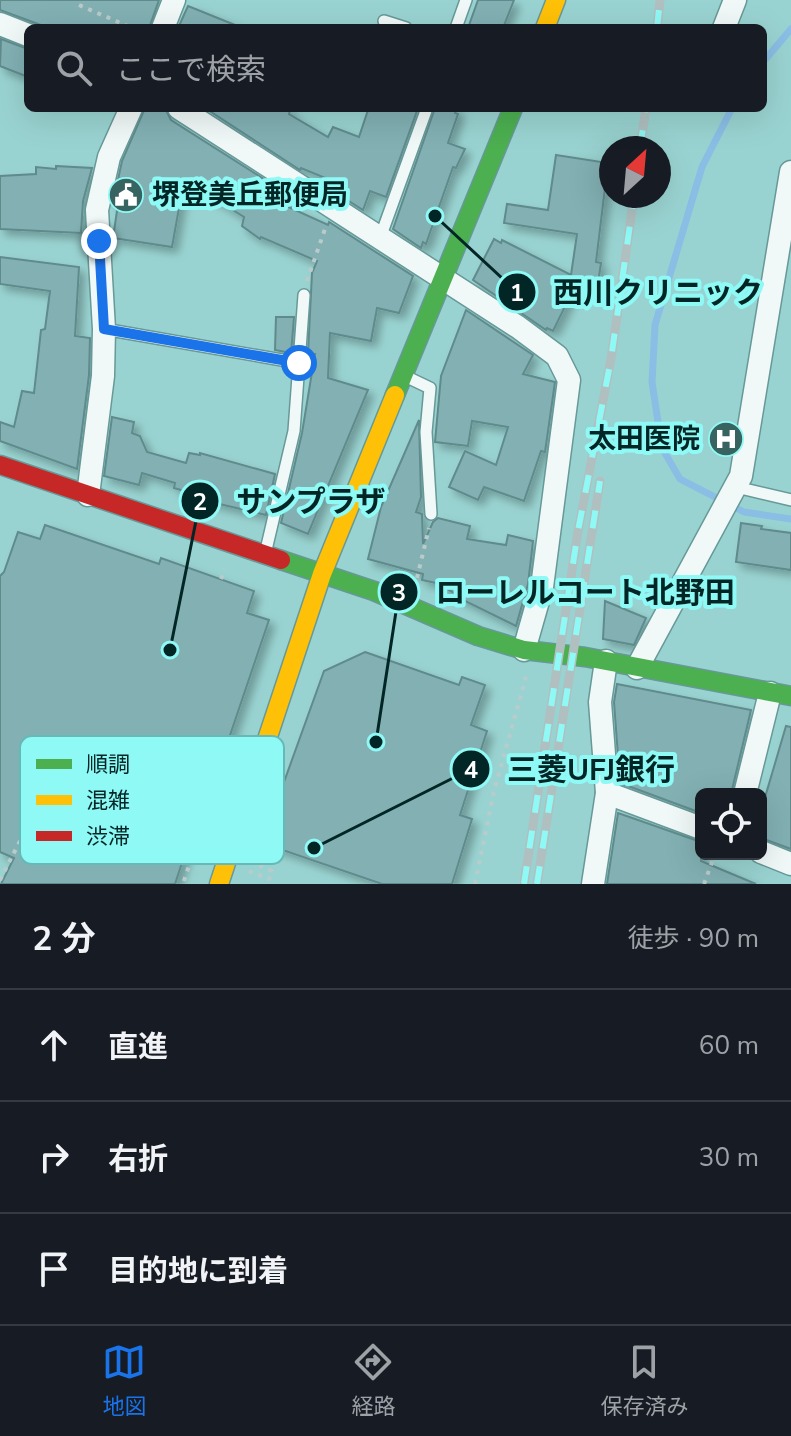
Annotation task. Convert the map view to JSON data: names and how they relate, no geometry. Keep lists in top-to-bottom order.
{
  "places": {
    "public building": ["堺登美丘郵便局"],
    "other": [
      "西川クリニック",
      "サンプラザ",
      "ローレルコート北野田",
      "三菱UFJ銀行"
    ],
    "hospital": ["太田医院"]
  },
  "legend": ["順調", "混雑", "渋滞"],
  "north": "top right",
  "page": {
    "search": "ここで検索",
    "heading": ["2 分", "徒歩 · 90 m"],
    "list": [
      ["直進", "60 m"],
      ["右折", "30 m"],
      "目的地に到着"
    ],
    "nav": ["地図", "経路", "保存済み"]
  }
}
